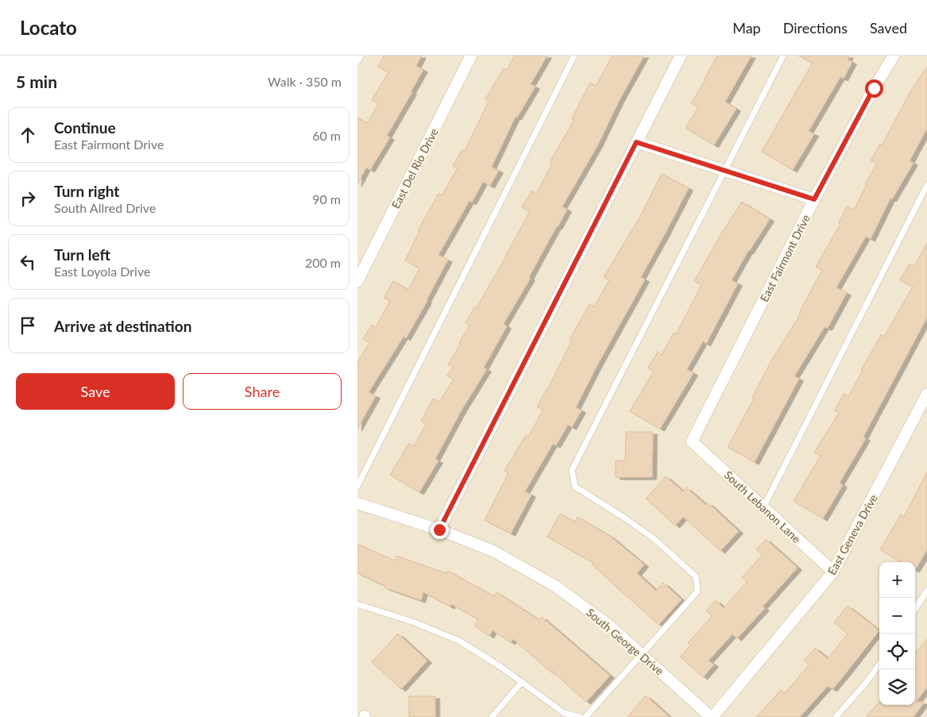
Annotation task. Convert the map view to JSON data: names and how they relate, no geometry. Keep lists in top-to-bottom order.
{
  "streets": {
    "street": [
      "East Del Rio Drive",
      "East Fairmont Drive",
      "South Lebanon Lane",
      "East Geneva Drive",
      "South George Drive"
    ]
  },
  "crossings": [
    ["East Fairmont Drive", "South Lebanon Lane"],
    ["South Lebanon Lane", "East Geneva Drive"],
    ["East Geneva Drive", "South George Drive"]
  ],
  "page": {
    "header": "Locato",
    "nav": ["Map", "Directions", "Saved"],
    "heading": ["5 min", "Walk · 350 m"],
    "list": [
      ["Continue", "East Fairmont Drive", "60 m"],
      ["Turn right", "South Allred Drive", "90 m"],
      ["Turn left", "East Loyola Drive", "200 m"],
      "Arrive at destination"
    ],
    "buttons": ["Save", "Share"],
    "map_buttons": ["+", "−"]
  }
}
